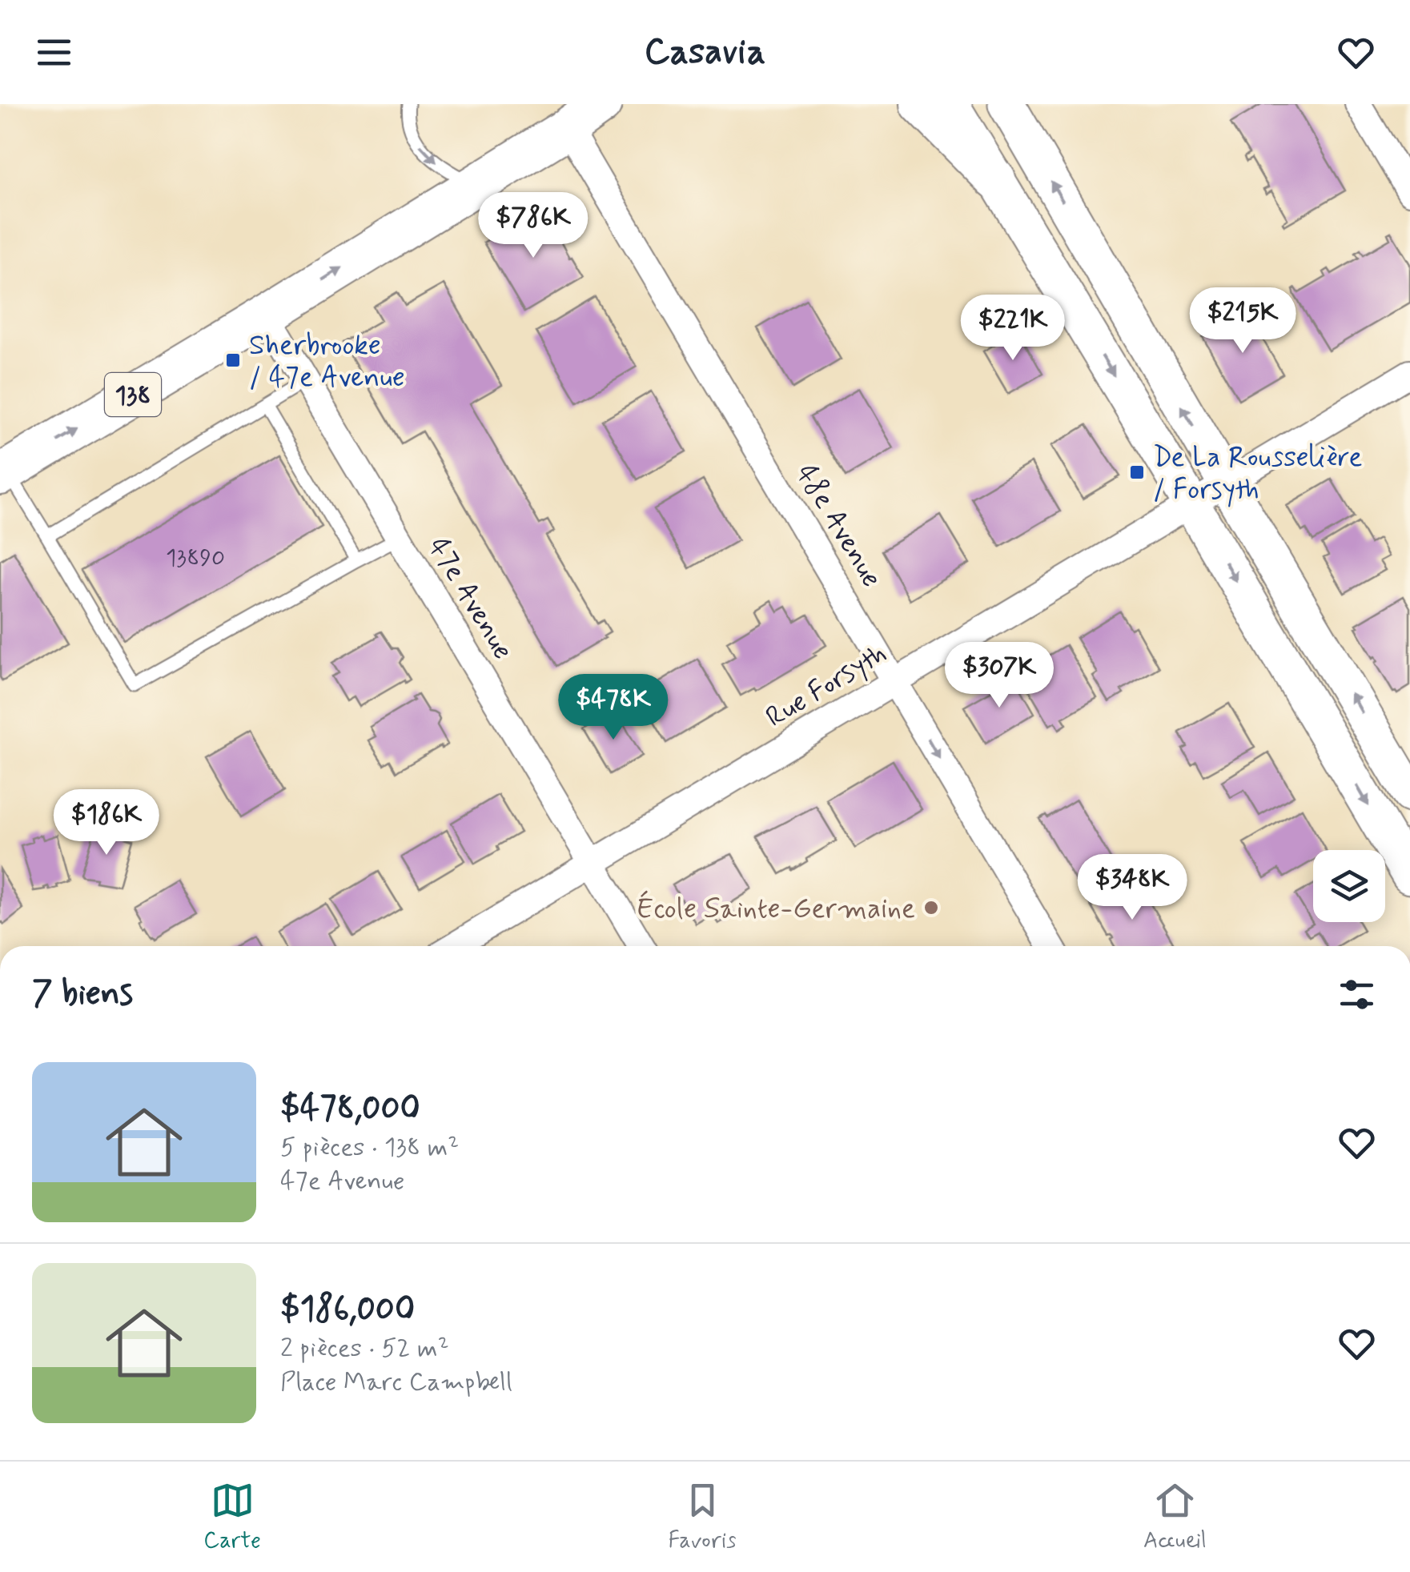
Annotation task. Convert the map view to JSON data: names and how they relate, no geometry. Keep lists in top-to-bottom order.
{
  "streets": {
    "main road": ["138"],
    "street": ["48e Avenue", "47e Avenue", "Rue Forsyth"]
  },
  "crossings": [
    ["138", "48e Avenue"],
    ["138", "47e Avenue"],
    ["48e Avenue", "Rue Forsyth"],
    ["47e Avenue", "Rue Forsyth"]
  ],
  "places": {
    "transit": ["Sherbrooke / 47e Avenue", "De La Rousselière / Forsyth"],
    "other": ["École Sainte-Germaine"]
  },
  "house_numbers": ["13890"],
  "page": {
    "header": "Casavia",
    "price": [
      "$786K",
      "$215K",
      "$221K",
      "$307K",
      "$478K",
      "$186K",
      "$348K"
    ],
    "heading": "7 biens",
    "list": [
      {
        "name": "$478,000",
        "note": "5 pièces · 138 m² · 47e Avenue"
      },
      {
        "name": "$186,000",
        "note": "2 pièces · 52 m² · Place Marc Campbell"
      }
    ],
    "tabs": ["Carte", "Favoris", "Accueil"]
  }
}
